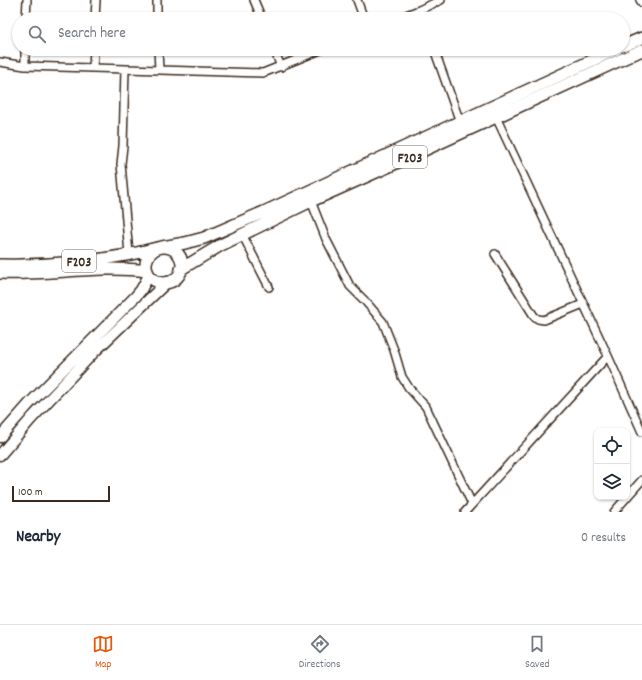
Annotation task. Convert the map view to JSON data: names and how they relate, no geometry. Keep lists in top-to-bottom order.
{
  "streets": {
    "main road": ["F203"]
  },
  "scale_bar": "100 m",
  "page": {
    "search": "Search here",
    "scale": "100 m",
    "heading": ["Nearby", "0 results"],
    "nav": ["Map", "Directions", "Saved"]
  }
}
